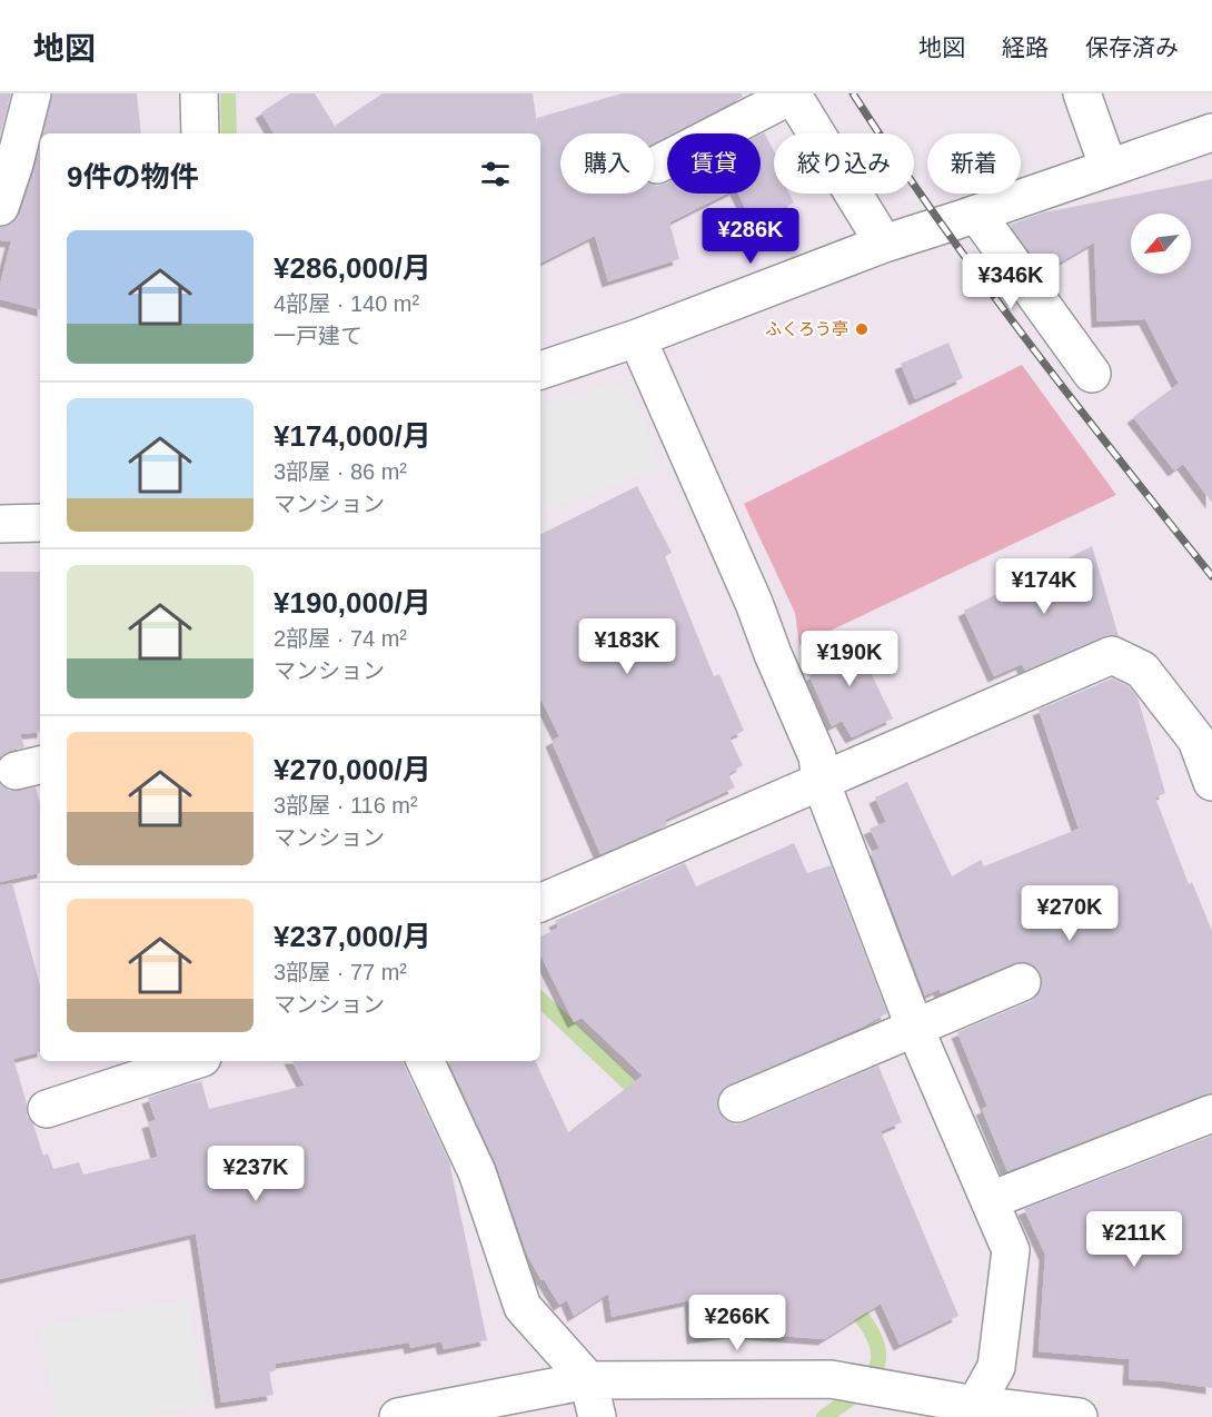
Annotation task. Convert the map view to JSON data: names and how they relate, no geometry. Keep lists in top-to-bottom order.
{
  "places": ["ふくろう亭"],
  "north": "bottom left",
  "page": {
    "header": "地図",
    "nav": ["地図", "経路", "保存済み"],
    "chip": [
      "購入",
      "賃貸",
      "絞り込み",
      "新着"
    ],
    "heading": "9件の物件",
    "price": [
      "¥286K",
      "¥346K",
      "¥174K",
      "¥183K",
      "¥190K",
      "¥270K",
      "¥237K",
      "¥211K",
      "¥266K"
    ],
    "list": [
      {
        "name": "¥286,000/月",
        "note": "4部屋 · 140 m² · 一戸建て"
      },
      {
        "name": "¥174,000/月",
        "note": "3部屋 · 86 m² · マンション"
      },
      {
        "name": "¥190,000/月",
        "note": "2部屋 · 74 m² · マンション"
      },
      {
        "name": "¥270,000/月",
        "note": "3部屋 · 116 m² · マンション"
      },
      {
        "name": "¥237,000/月",
        "note": "3部屋 · 77 m² · マンション"
      }
    ]
  }
}
